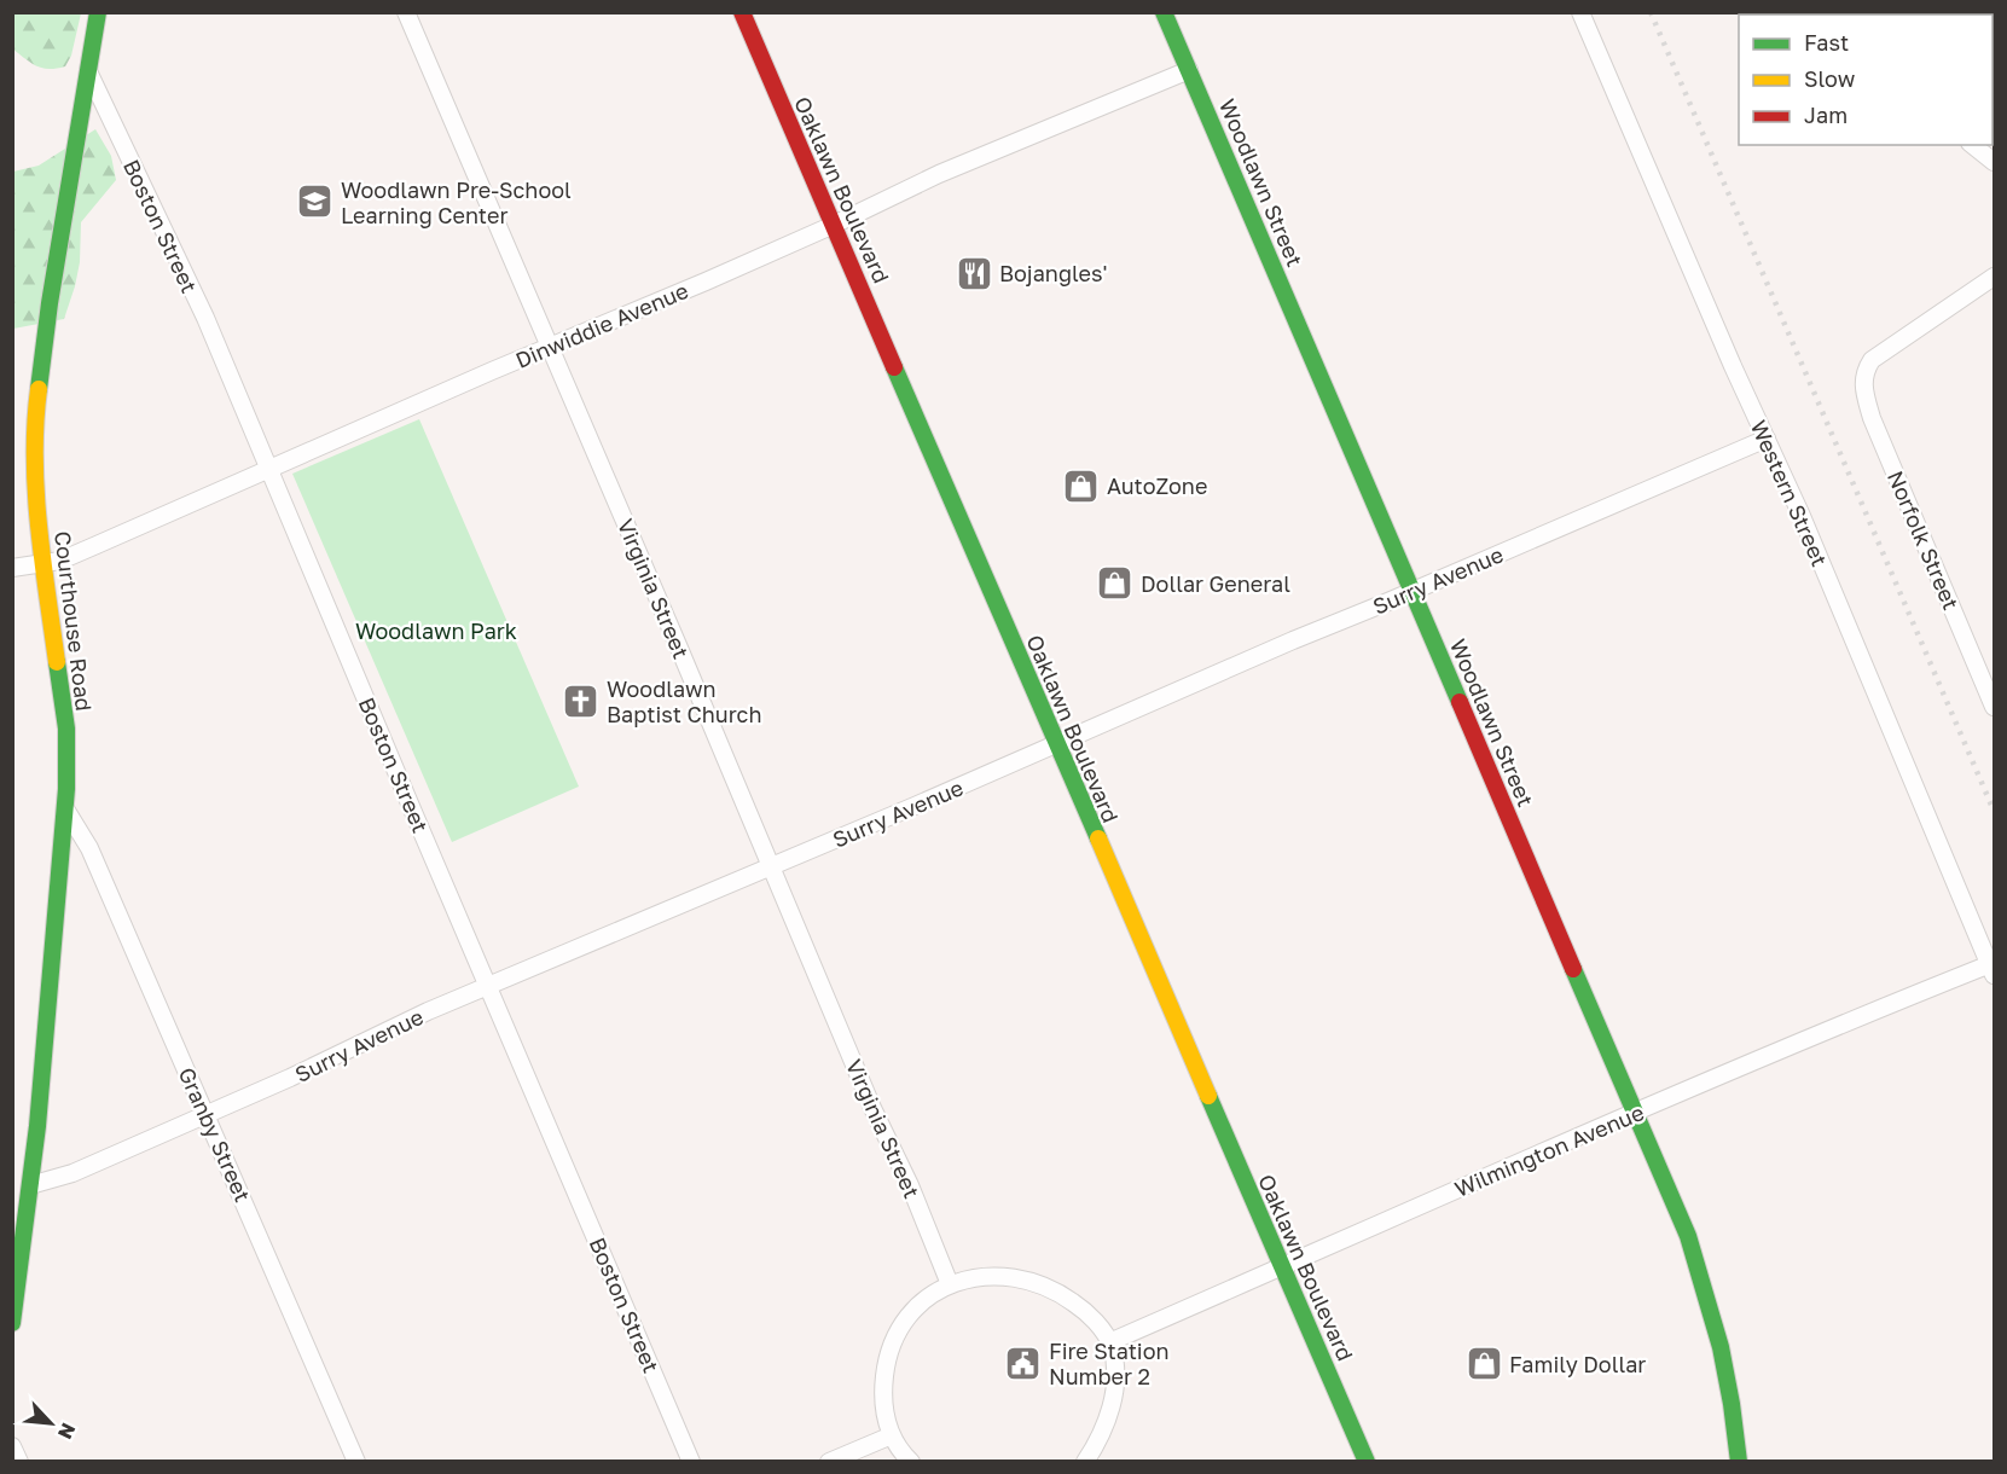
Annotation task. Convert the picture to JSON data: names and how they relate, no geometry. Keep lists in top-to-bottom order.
{
  "streets": {
    "main road": ["Woodlawn Street", "Oaklawn Boulevard", "Courthouse Road"],
    "street": [
      "Boston Street",
      "Dinwiddie Avenue",
      "Western Street",
      "Norfolk Street",
      "Surry Avenue",
      "Virginia Street",
      "Granby Street",
      "Wilmington Avenue"
    ]
  },
  "crossings": [
    ["Woodlawn Street", "Dinwiddie Avenue"],
    ["Woodlawn Street", "Surry Avenue"],
    ["Woodlawn Street", "Wilmington Avenue"],
    ["Oaklawn Boulevard", "Dinwiddie Avenue"],
    ["Oaklawn Boulevard", "Surry Avenue"],
    ["Oaklawn Boulevard", "Wilmington Avenue"],
    ["Boston Street", "Dinwiddie Avenue"],
    ["Boston Street", "Surry Avenue"],
    ["Boston Street", "Courthouse Road"],
    ["Dinwiddie Avenue", "Virginia Street"],
    ["Dinwiddie Avenue", "Courthouse Road"],
    ["Western Street", "Surry Avenue"],
    ["Western Street", "Wilmington Avenue"],
    ["Surry Avenue", "Virginia Street"],
    ["Surry Avenue", "Courthouse Road"],
    ["Surry Avenue", "Granby Street"],
    ["Courthouse Road", "Granby Street"]
  ],
  "parks": ["Woodlawn Park"],
  "places": {
    "school or university": ["Woodlawn Pre-School Learning Center"],
    "restaurant": ["Bojangles'"],
    "shop": ["AutoZone", "Dollar General", "Family Dollar"],
    "church": ["Woodlawn Baptist Church"],
    "public building": ["Fire Station Number 2"]
  },
  "legend": ["Fast", "Slow", "Jam"],
  "north": "bottom right"
}
